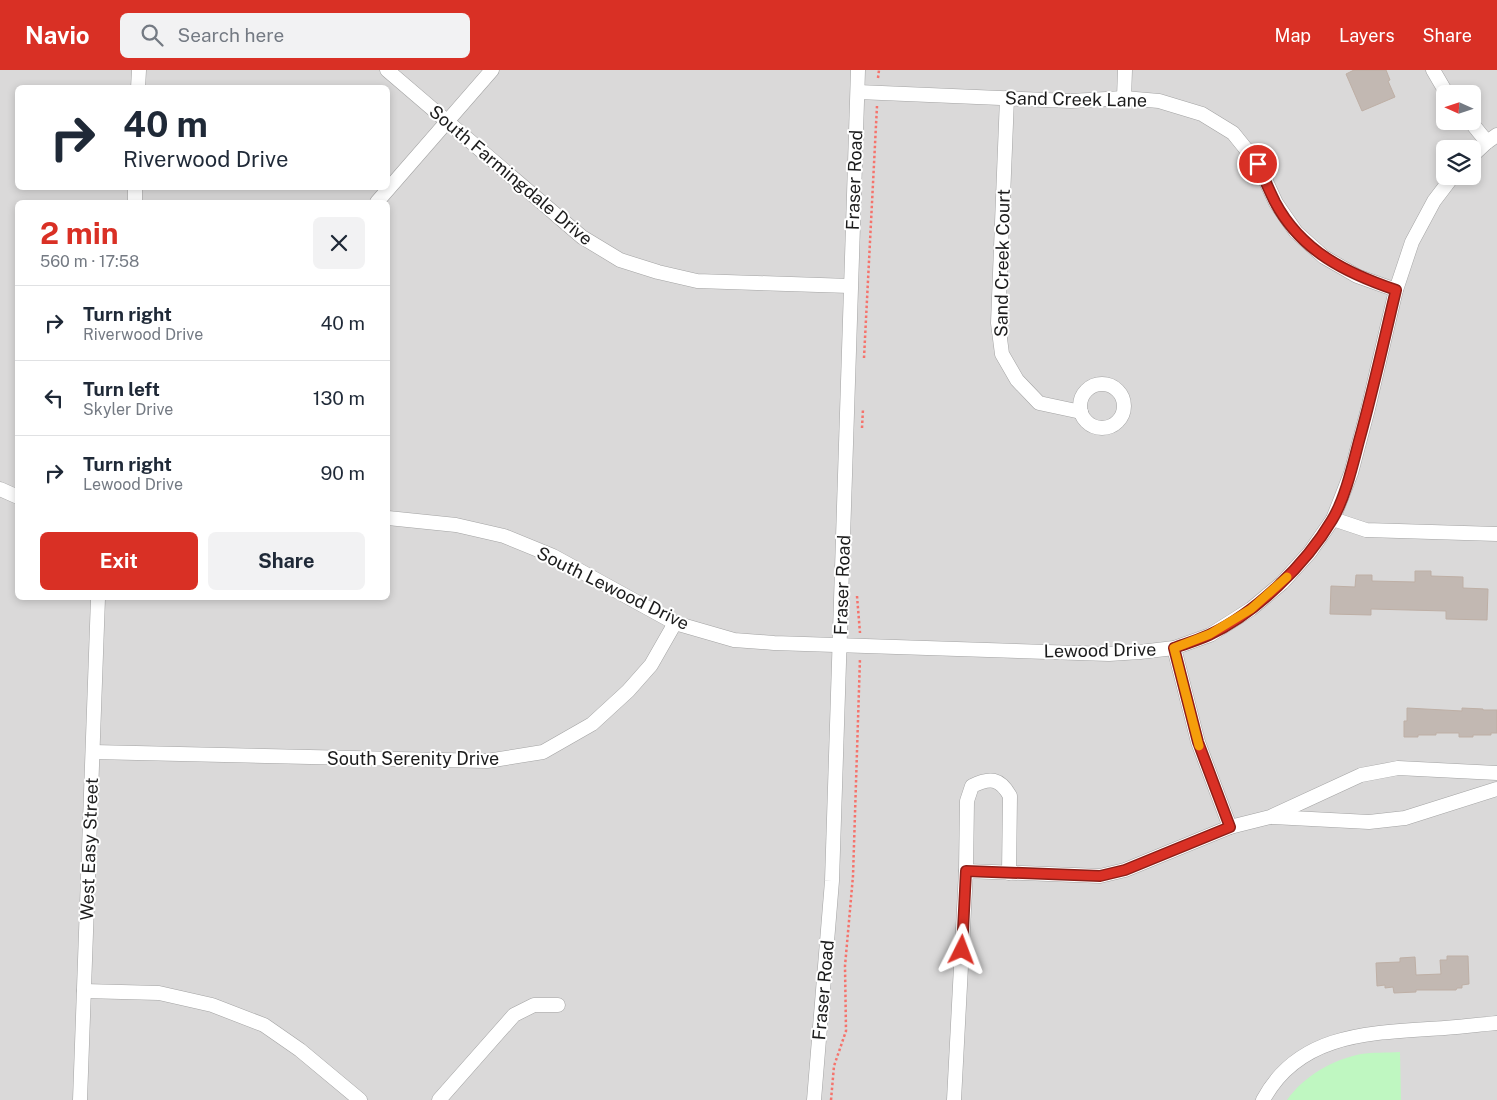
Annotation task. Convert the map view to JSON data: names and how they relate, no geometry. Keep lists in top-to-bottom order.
{
  "streets": {
    "street": [
      "Sand Creek Lane",
      "South Farmingdale Drive",
      "Fraser Road",
      "Sand Creek Court",
      "South Lewood Drive",
      "Lewood Drive",
      "South Serenity Drive",
      "West Easy Street"
    ]
  },
  "crossings": [
    ["Sand Creek Lane", "Fraser Road"],
    ["Sand Creek Lane", "Sand Creek Court"],
    ["Sand Creek Lane", "Lewood Drive"],
    ["South Farmingdale Drive", "Fraser Road"],
    ["Fraser Road", "South Lewood Drive"],
    ["Fraser Road", "Lewood Drive"],
    ["South Lewood Drive", "Lewood Drive"],
    ["South Lewood Drive", "South Serenity Drive"],
    ["South Serenity Drive", "West Easy Street"]
  ],
  "north": "left",
  "page": {
    "header": "Navio",
    "search": "Search here",
    "nav": ["Map", "Layers", "Share"],
    "turn": ["40 m", "Riverwood Drive"],
    "heading": ["2 min", "560 m · 17:58"],
    "list": [
      {
        "name": "Turn right",
        "note": "Riverwood Drive",
        "value": "40 m"
      },
      {
        "name": "Turn left",
        "note": "Skyler Drive",
        "value": "130 m"
      },
      {
        "name": "Turn right",
        "note": "Lewood Drive",
        "value": "90 m"
      }
    ],
    "buttons": ["Exit", "Share"]
  }
}
